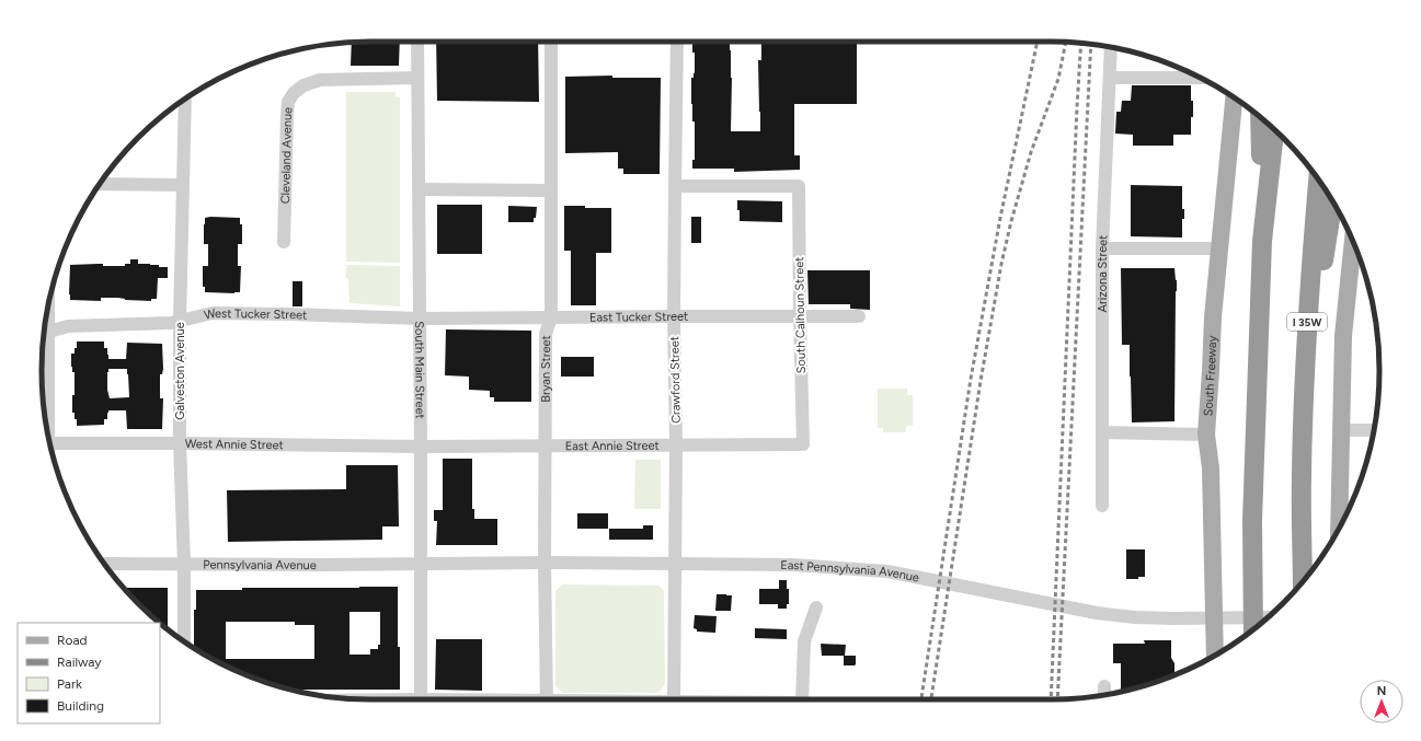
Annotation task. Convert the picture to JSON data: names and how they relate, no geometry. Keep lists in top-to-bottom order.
{
  "streets": {
    "highway": ["I 35W"],
    "main road": ["South Freeway"],
    "street": [
      "Cleveland Avenue",
      "Arizona Street",
      "West Tucker Street",
      "South Calhoun Street",
      "East Tucker Street",
      "South Main Street",
      "Bryan Street",
      "Galveston Avenue",
      "Crawford Street",
      "West Annie Street",
      "East Annie Street",
      "Pennsylvania Avenue",
      "East Pennsylvania Avenue"
    ]
  },
  "crossings": [
    ["Cleveland Avenue", "South Main Street"],
    ["West Tucker Street", "East Tucker Street"],
    ["West Tucker Street", "South Main Street"],
    ["West Tucker Street", "Galveston Avenue"],
    ["South Calhoun Street", "East Tucker Street"],
    ["South Calhoun Street", "Crawford Street"],
    ["South Calhoun Street", "East Annie Street"],
    ["East Tucker Street", "South Main Street"],
    ["East Tucker Street", "Bryan Street"],
    ["East Tucker Street", "Crawford Street"],
    ["South Main Street", "West Annie Street"],
    ["South Main Street", "East Annie Street"],
    ["South Main Street", "Pennsylvania Avenue"],
    ["South Main Street", "East Pennsylvania Avenue"],
    ["Bryan Street", "East Annie Street"],
    ["Bryan Street", "East Pennsylvania Avenue"],
    ["Galveston Avenue", "West Annie Street"],
    ["Galveston Avenue", "Pennsylvania Avenue"],
    ["South Freeway", "East Pennsylvania Avenue"],
    ["Crawford Street", "East Annie Street"],
    ["Crawford Street", "East Pennsylvania Avenue"],
    ["West Annie Street", "East Annie Street"],
    ["Pennsylvania Avenue", "East Pennsylvania Avenue"]
  ],
  "legend": [
    "Road",
    "Railway",
    "Park",
    "Building"
  ],
  "north": "top"
}
